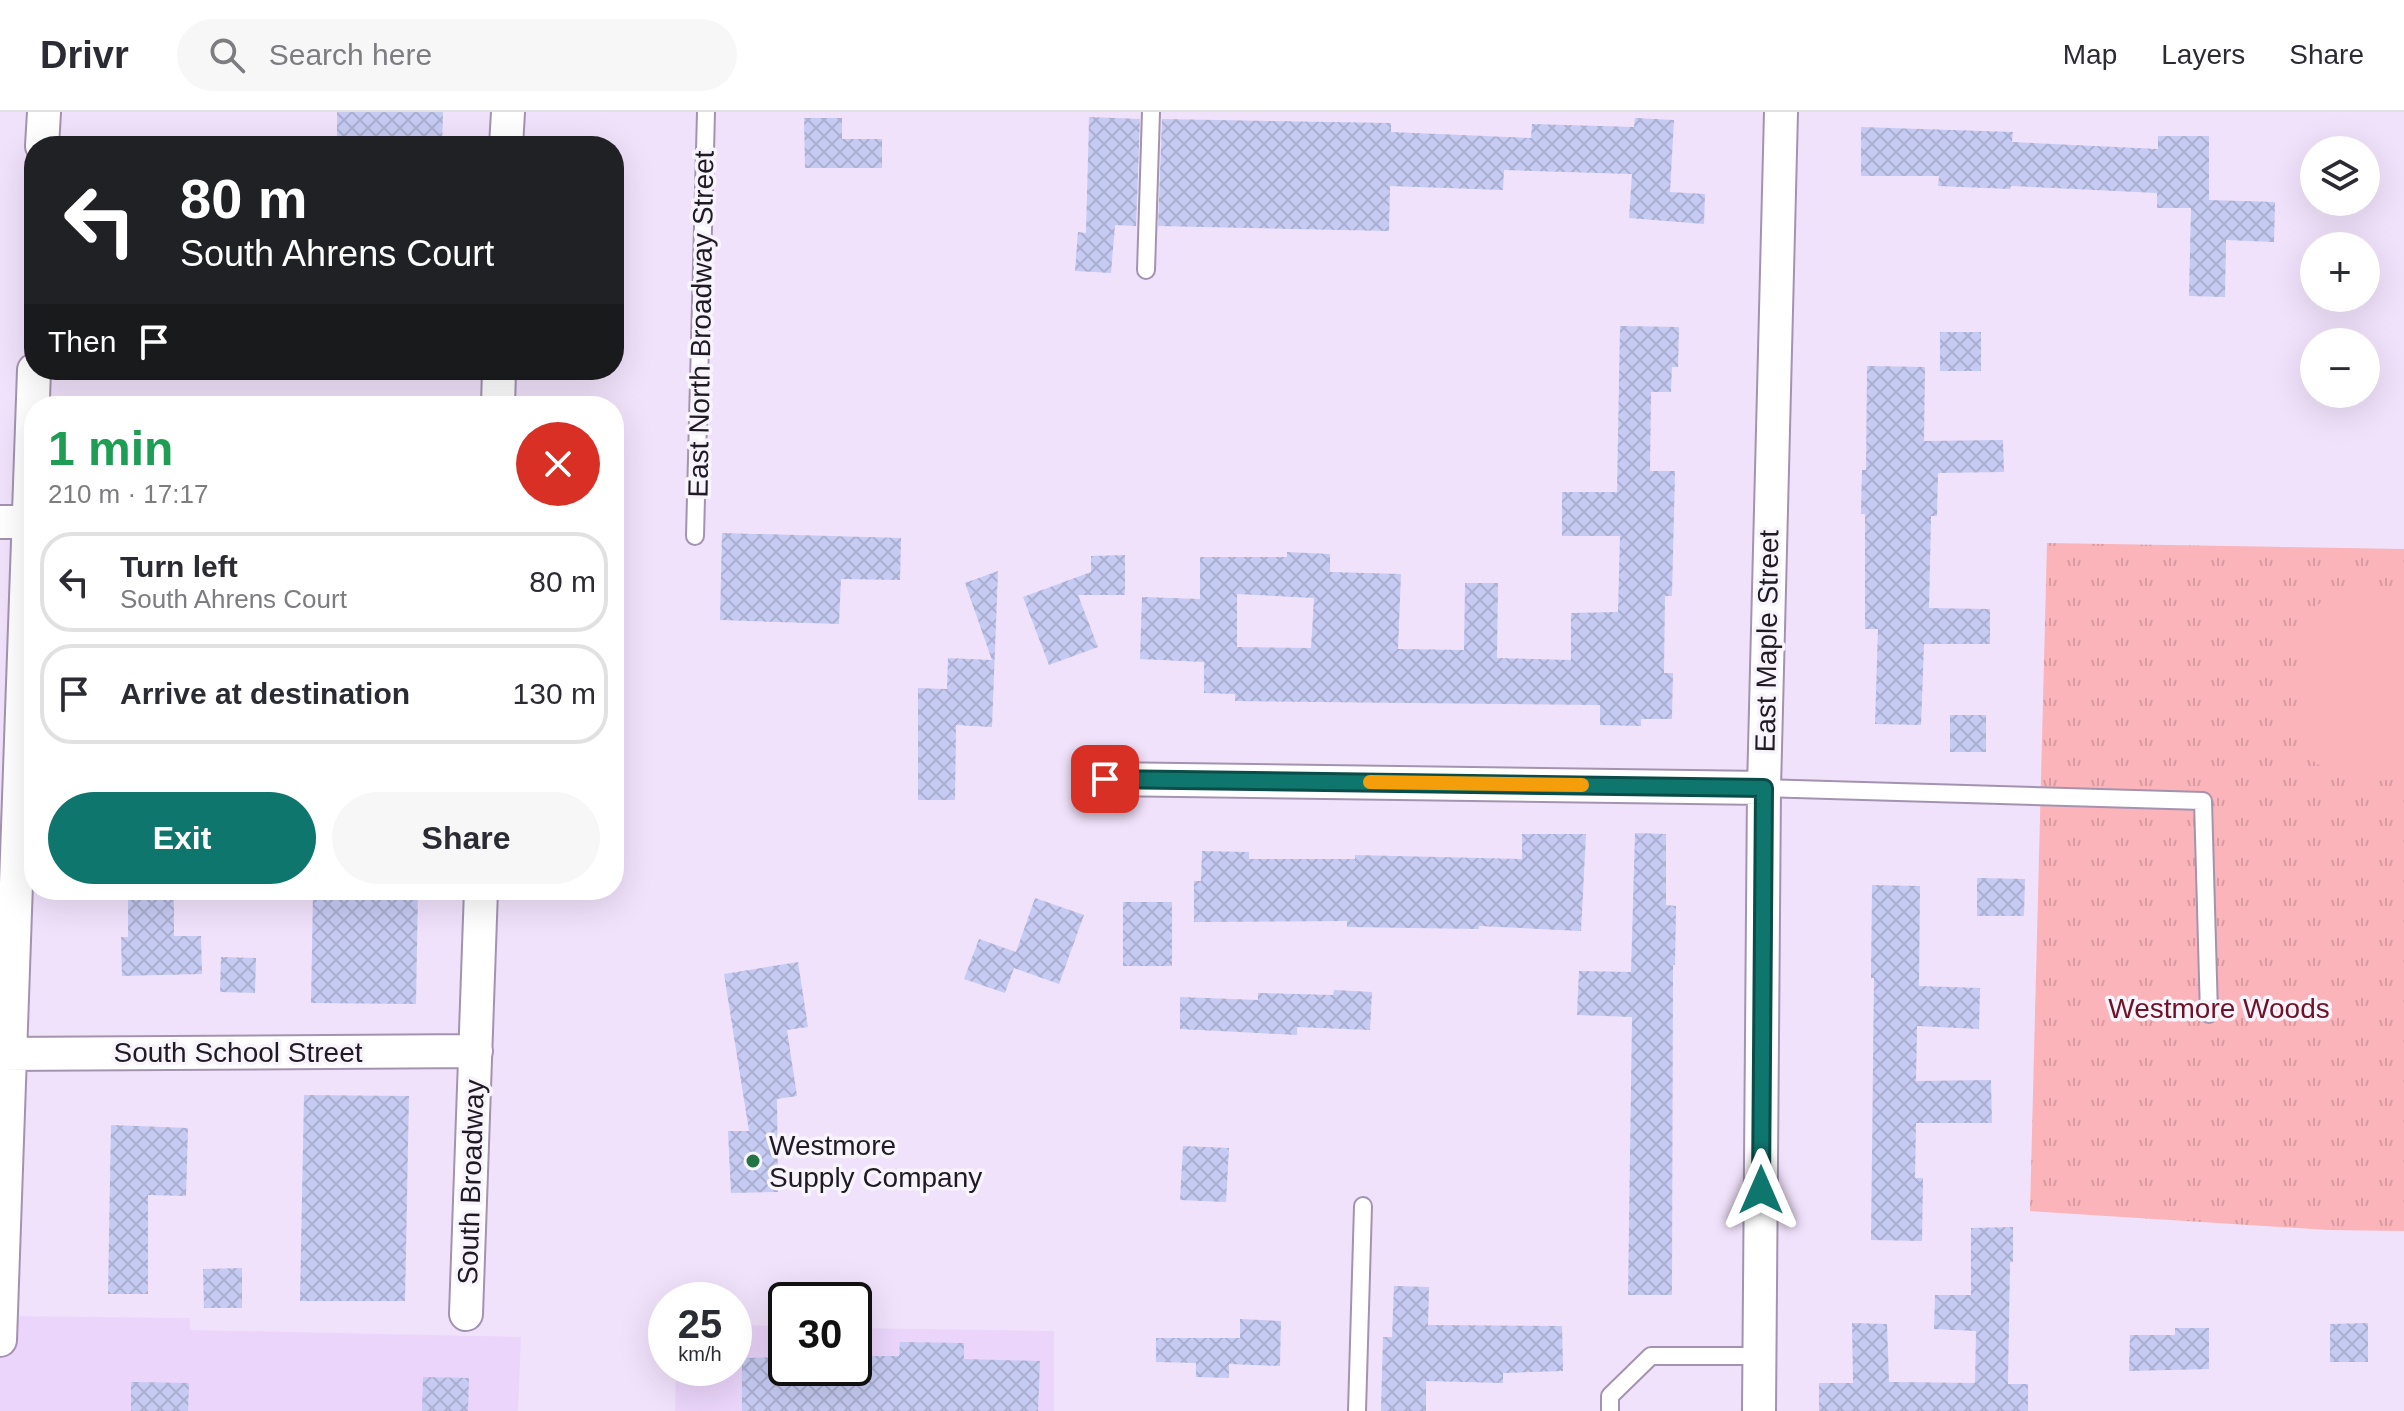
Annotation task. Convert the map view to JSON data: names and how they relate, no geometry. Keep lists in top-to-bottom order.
{
  "streets": {
    "street": ["East Maple Street", "South School Street", "South Broadway"],
    "lane": ["East North Broadway Street"]
  },
  "crossings": [
    ["South School Street", "South Broadway"]
  ],
  "parks": ["Westmore Woods"],
  "places": ["Westmore Supply Company"],
  "page": {
    "header": "Drivr",
    "search": "Search here",
    "nav": ["Map", "Layers", "Share"],
    "map_buttons": ["+", "−"],
    "turn": ["80 m", "South Ahrens Court"],
    "then": "Then",
    "heading": ["1 min", "210 m · 17:17"],
    "list": [
      {
        "name": "Turn left",
        "note": "South Ahrens Court",
        "value": "80 m"
      },
      {
        "name": "Arrive at destination",
        "value": "130 m"
      }
    ],
    "buttons": ["Exit", "Share"],
    "speed": "25 km/h",
    "limit": "30"
  }
}
